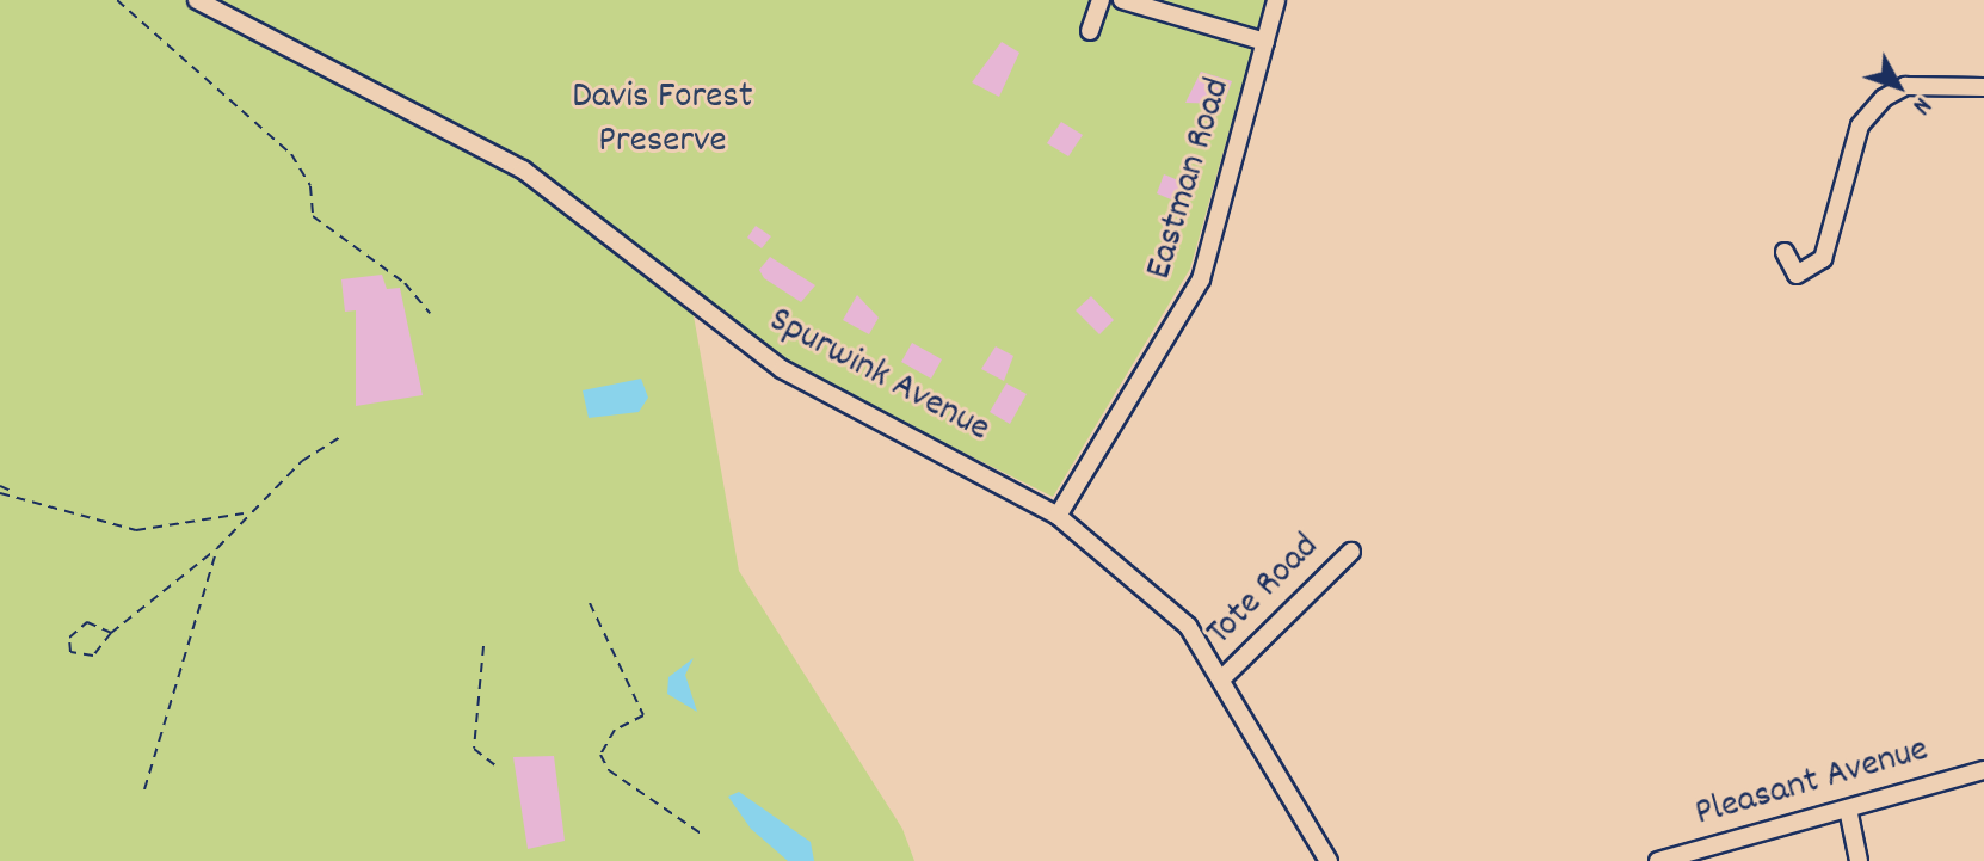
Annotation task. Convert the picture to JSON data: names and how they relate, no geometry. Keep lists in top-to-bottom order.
{
  "streets": {
    "street": [
      "Eastman Road",
      "Spurwink Avenue",
      "Tote Road",
      "Pleasant Avenue"
    ]
  },
  "crossings": [
    ["Eastman Road", "Spurwink Avenue"],
    ["Spurwink Avenue", "Tote Road"]
  ],
  "parks": ["Davis Forest Preserve"],
  "north": "bottom right"
}
